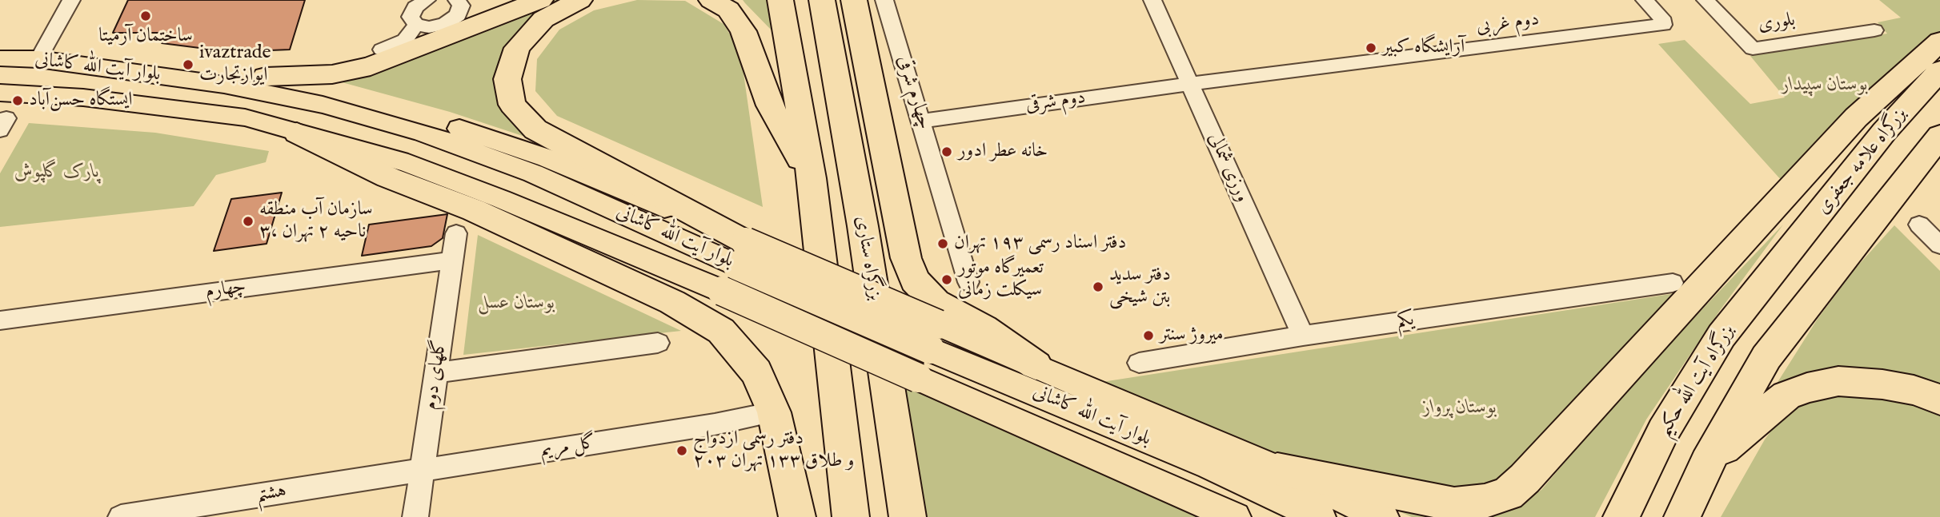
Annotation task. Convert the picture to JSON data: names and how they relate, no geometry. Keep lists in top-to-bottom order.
{
  "streets": {
    "highway": ["بزرگراه علامه جعفری", "بزرگراه ستاری", "بزرگراه آیت الله حکیم"],
    "main road": ["بلوار آیت الله کاشانی"],
    "street": [
      "بلوری",
      "دوم غربی",
      "چهارم شرقی",
      "دوم شرقی",
      "ورزی شمالی",
      "چهارم",
      "یکم",
      "گلهای دوم",
      "گل مریم",
      "هشتم"
    ]
  },
  "crossings": [
    ["دوم غربی", "دوم شرقی"],
    ["دوم غربی", "ورزی شمالی"],
    ["چهارم شرقی", "دوم شرقی"],
    ["دوم شرقی", "ورزی شمالی"],
    ["بزرگراه علامه جعفری", "بزرگراه آیت الله حکیم"],
    ["ورزی شمالی", "یکم"],
    ["چهارم", "گلهای دوم"],
    ["گلهای دوم", "گل مریم"],
    ["گلهای دوم", "هشتم"],
    ["گل مریم", "هشتم"]
  ],
  "parks": [
    "بوستان سپیدار",
    "پارک گلپوش",
    "بوستان عسل",
    "بوستان پرواز"
  ],
  "places": [
    "ساختمان آرمیتا",
    "آرایشگاه کبیر",
    "ivaztrade ایوازتجارت",
    "ایستگاه حسن‌آباد",
    "خانه عطر ادور",
    "سازمان آب منطقه ۳، ناحیه ۲ تهران",
    "دفتر اسناد رسمی ۱۹۳ تهران",
    "تعمیرگاه موتور سیکلت زمانی",
    "دفتر سدید بتن شیخی",
    "میروژ سنتر",
    "دفتر رسمی ازدواج ۲۰۳ و طلاق ۱۳۳ تهران"
  ]
}
